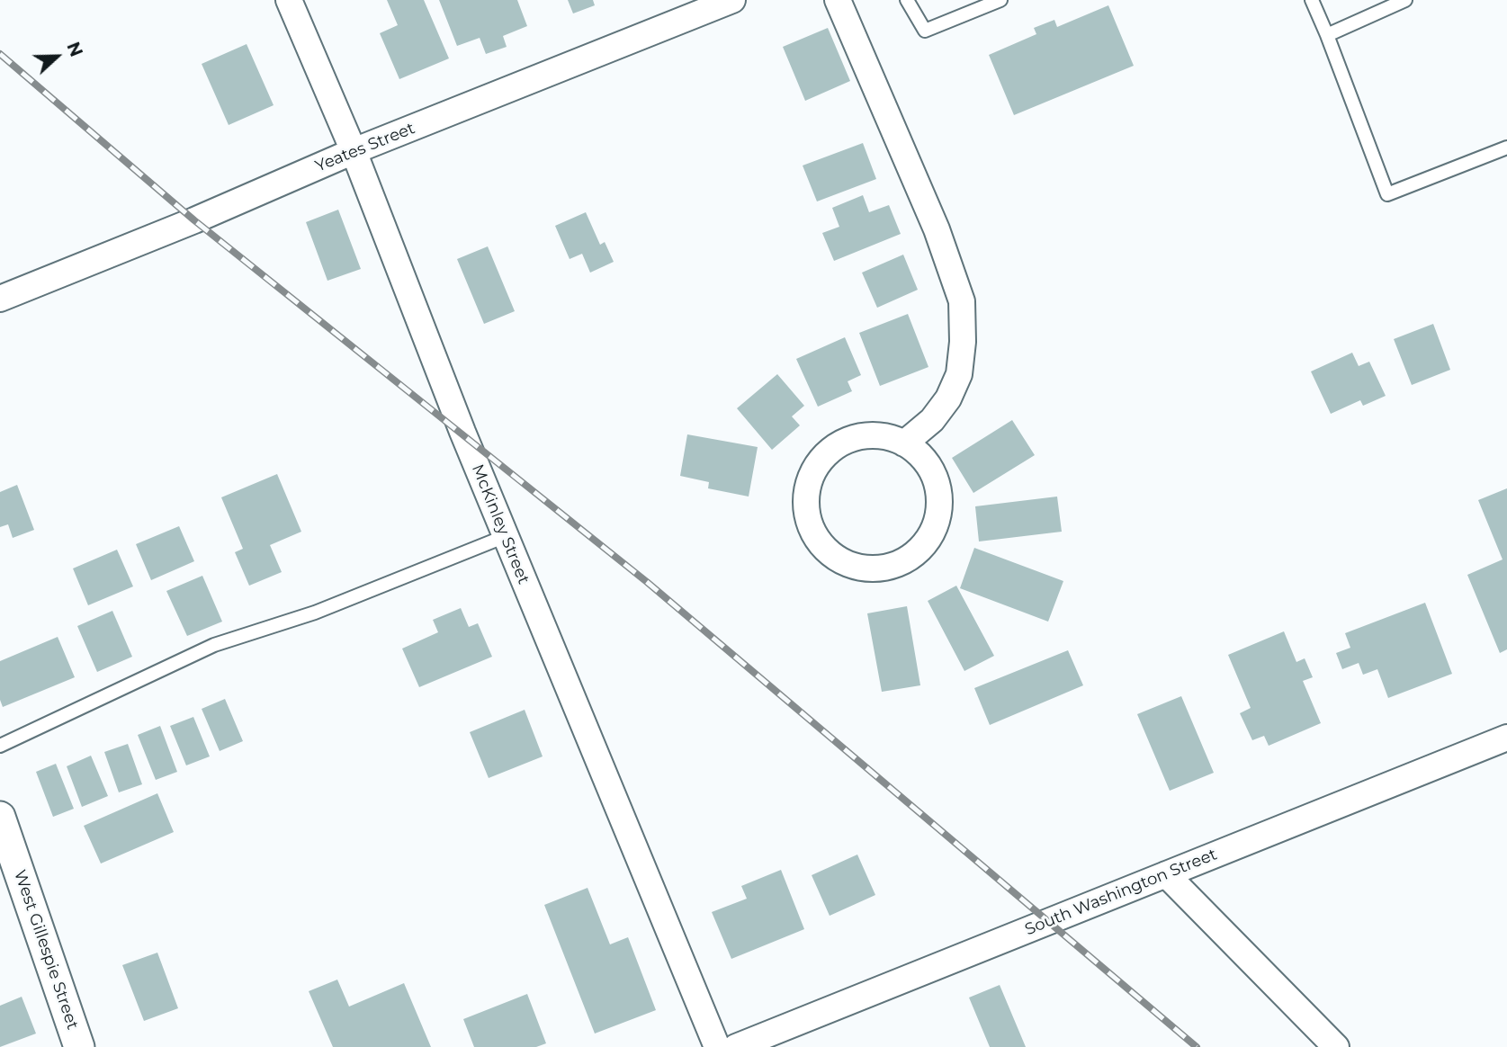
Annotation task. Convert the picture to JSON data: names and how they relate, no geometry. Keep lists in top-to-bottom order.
{
  "streets": {
    "street": [
      "Yeates Street",
      "McKinley Street",
      "South Washington Street",
      "West Gillespie Street"
    ]
  },
  "crossings": [
    ["Yeates Street", "McKinley Street"]
  ],
  "north": "right"
}
